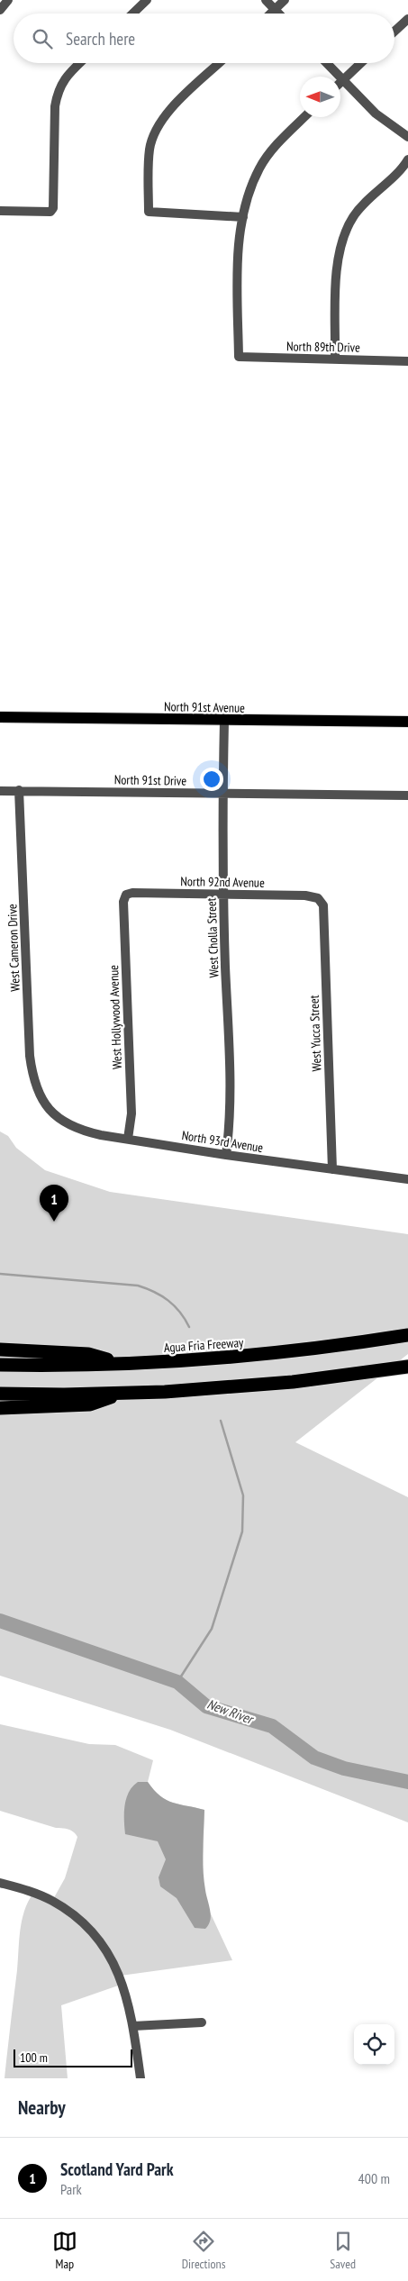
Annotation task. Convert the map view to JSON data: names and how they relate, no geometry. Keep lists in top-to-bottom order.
{
  "streets": {
    "highway": ["Agua Fria Freeway"],
    "main road": ["North 91st Avenue"],
    "street": [
      "North 89th Drive",
      "North 91st Drive",
      "North 92nd Avenue",
      "West Cholla Street",
      "West Cameron Drive",
      "West Hollywood Avenue",
      "West Yucca Street",
      "North 93rd Avenue"
    ]
  },
  "crossings": [
    ["North 91st Avenue", "West Cholla Street"],
    ["North 91st Drive", "West Cholla Street"],
    ["North 91st Drive", "West Cameron Drive"],
    ["North 92nd Avenue", "West Cholla Street"],
    ["North 92nd Avenue", "West Hollywood Avenue"],
    ["North 92nd Avenue", "West Yucca Street"],
    ["West Cholla Street", "North 93rd Avenue"],
    ["West Cameron Drive", "North 93rd Avenue"],
    ["West Hollywood Avenue", "North 93rd Avenue"],
    ["West Yucca Street", "North 93rd Avenue"]
  ],
  "water": ["New River"],
  "scale_bar": "100 m",
  "north": "left",
  "page": {
    "search": "Search here",
    "pins": "1",
    "scale": "100 m",
    "heading": "Nearby",
    "list": [
      {
        "mark": "1",
        "name": "Scotland Yard Park",
        "note": "Park",
        "value": "400 m"
      }
    ],
    "nav": ["Map", "Directions", "Saved"]
  }
}
